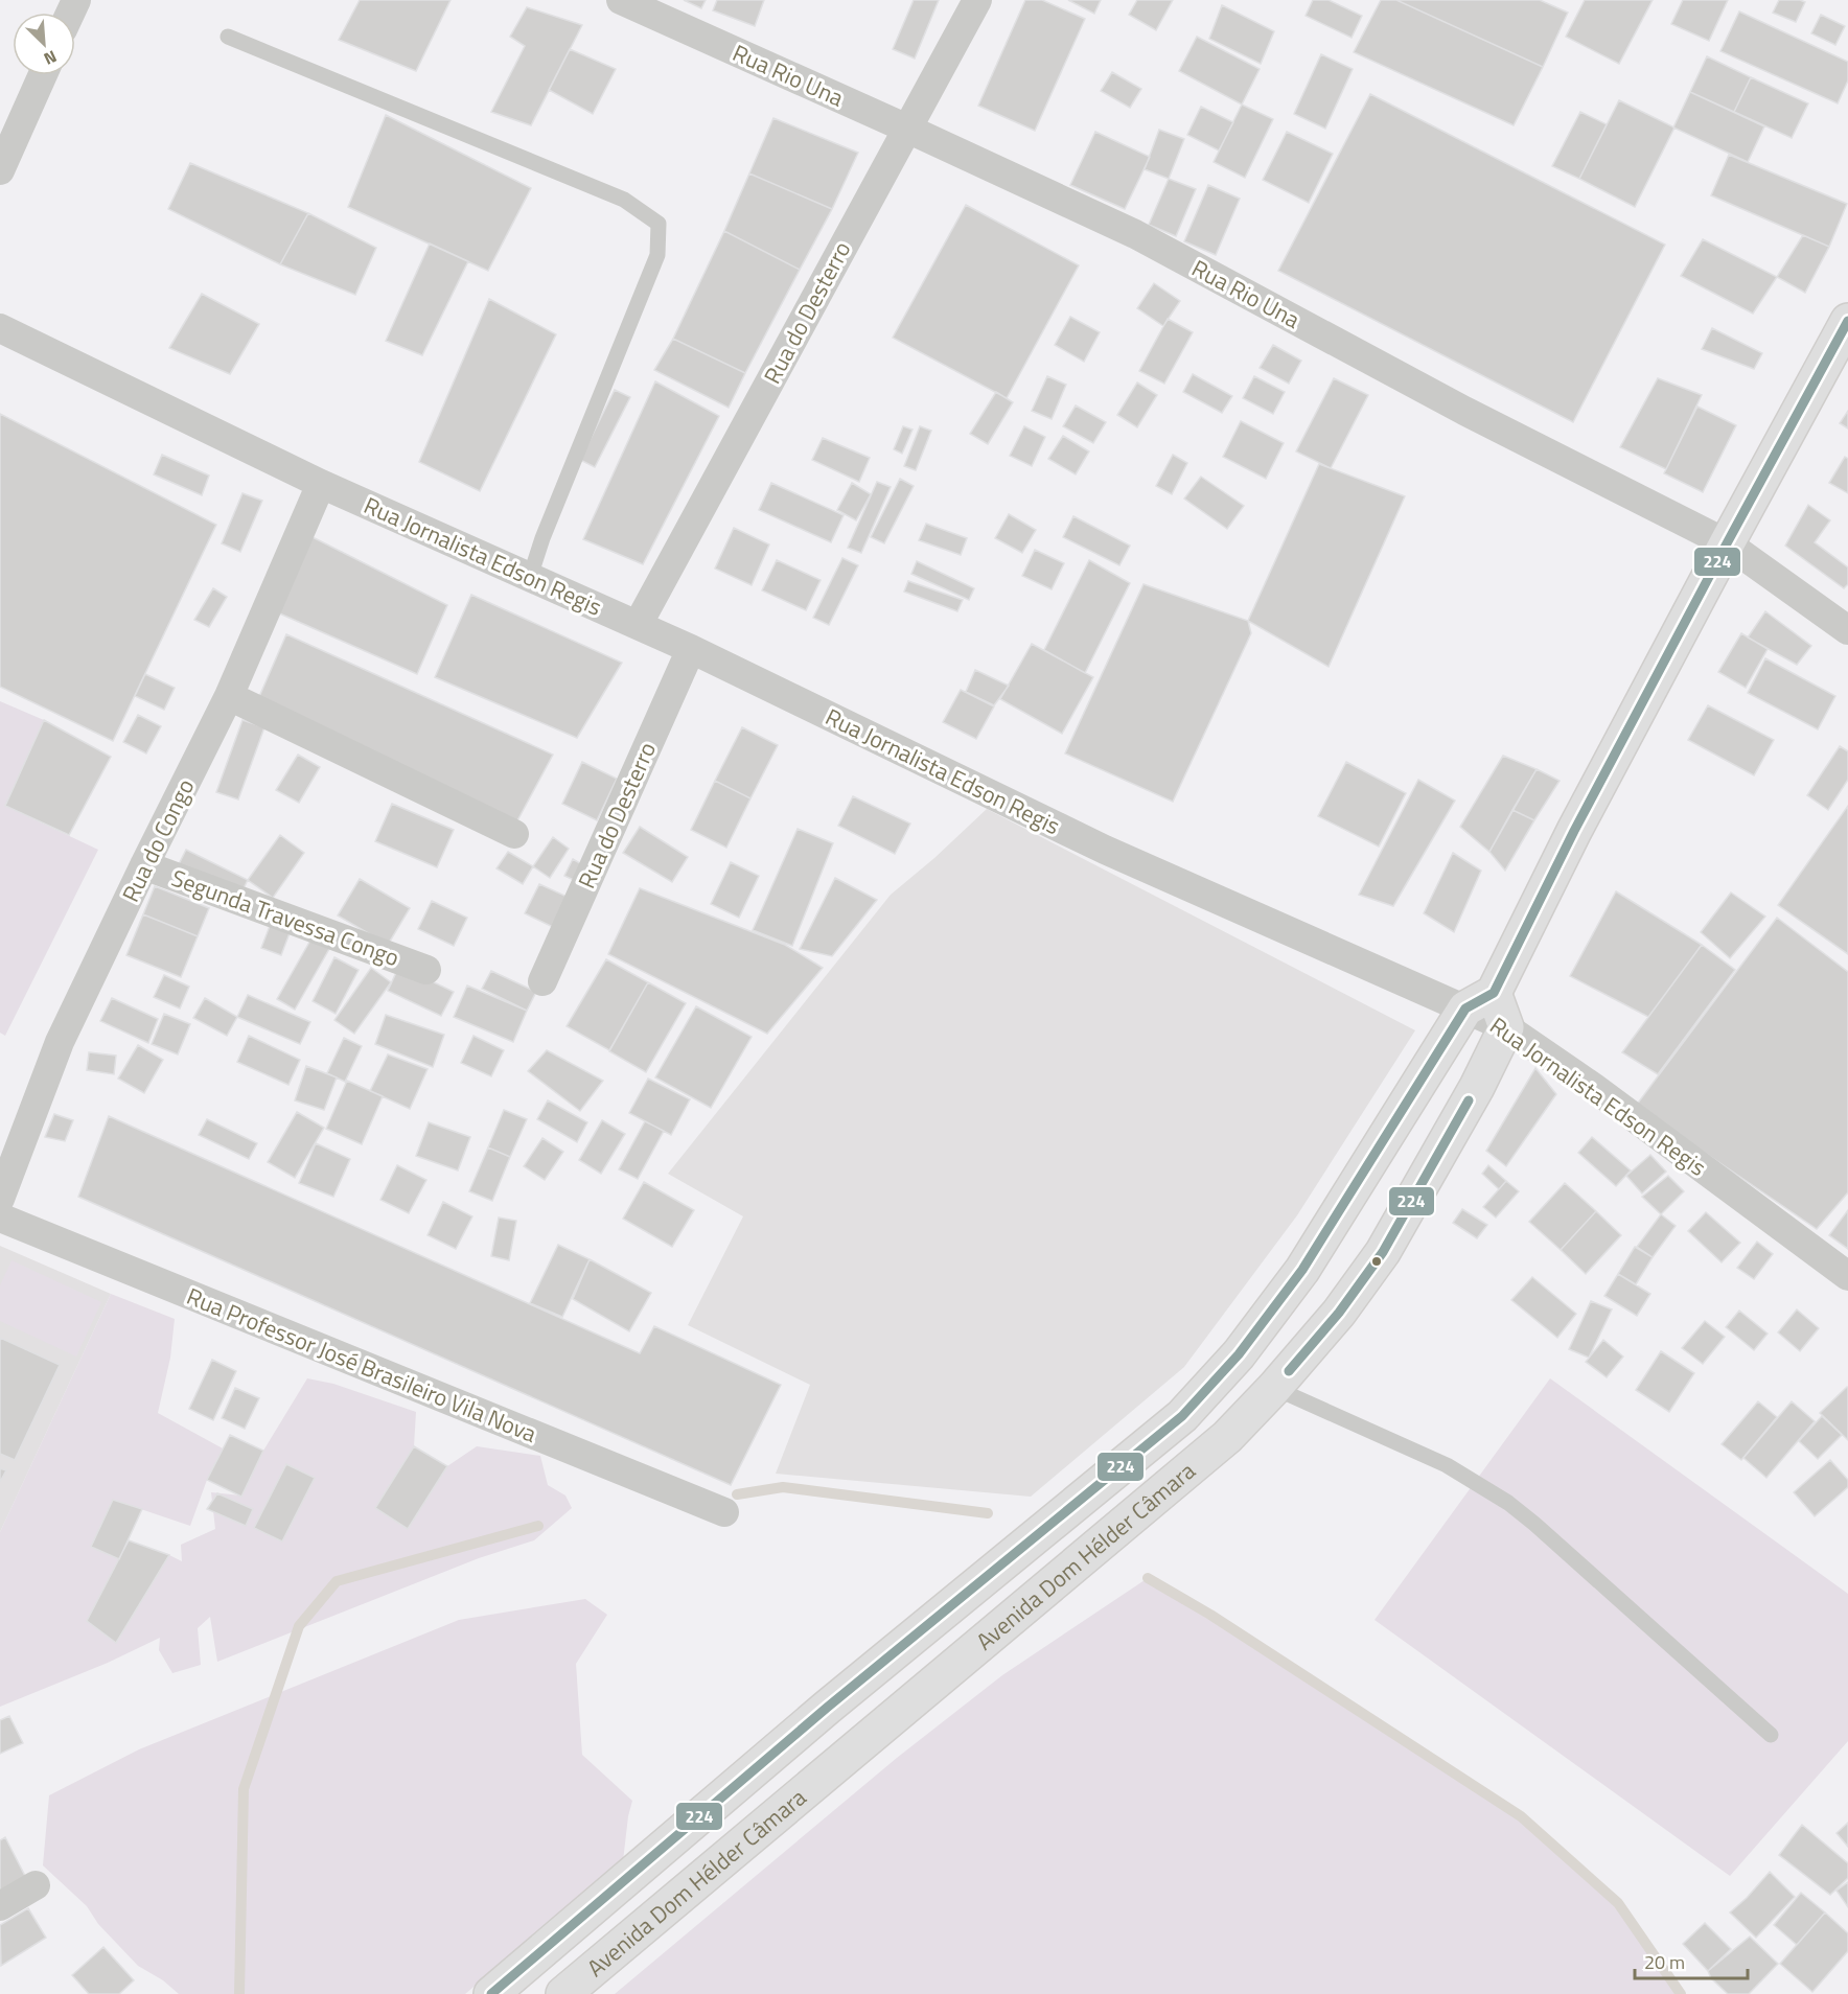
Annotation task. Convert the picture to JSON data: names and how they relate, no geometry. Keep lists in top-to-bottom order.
{
  "streets": {
    "main road": ["Avenida Dom Hélder Câmara"],
    "street": [
      "Rua Rio Una",
      "Rua do Desterro",
      "Rua Jornalista Edson Regis",
      "Rua do Congo",
      "Segunda Travessa Congo",
      "Rua Professor José Brasileiro Vila Nova"
    ]
  },
  "crossings": [
    ["Rua Rio Una", "Rua do Desterro"],
    ["Rua Rio Una", "Avenida Dom Hélder Câmara"],
    ["Rua do Desterro", "Rua Jornalista Edson Regis"],
    ["Rua Jornalista Edson Regis", "Rua do Congo"],
    ["Rua Jornalista Edson Regis", "Avenida Dom Hélder Câmara"],
    ["Rua do Congo", "Segunda Travessa Congo"]
  ],
  "lines": ["transit line 224"],
  "scale_bar": "20 m",
  "north": "bottom right"
}
